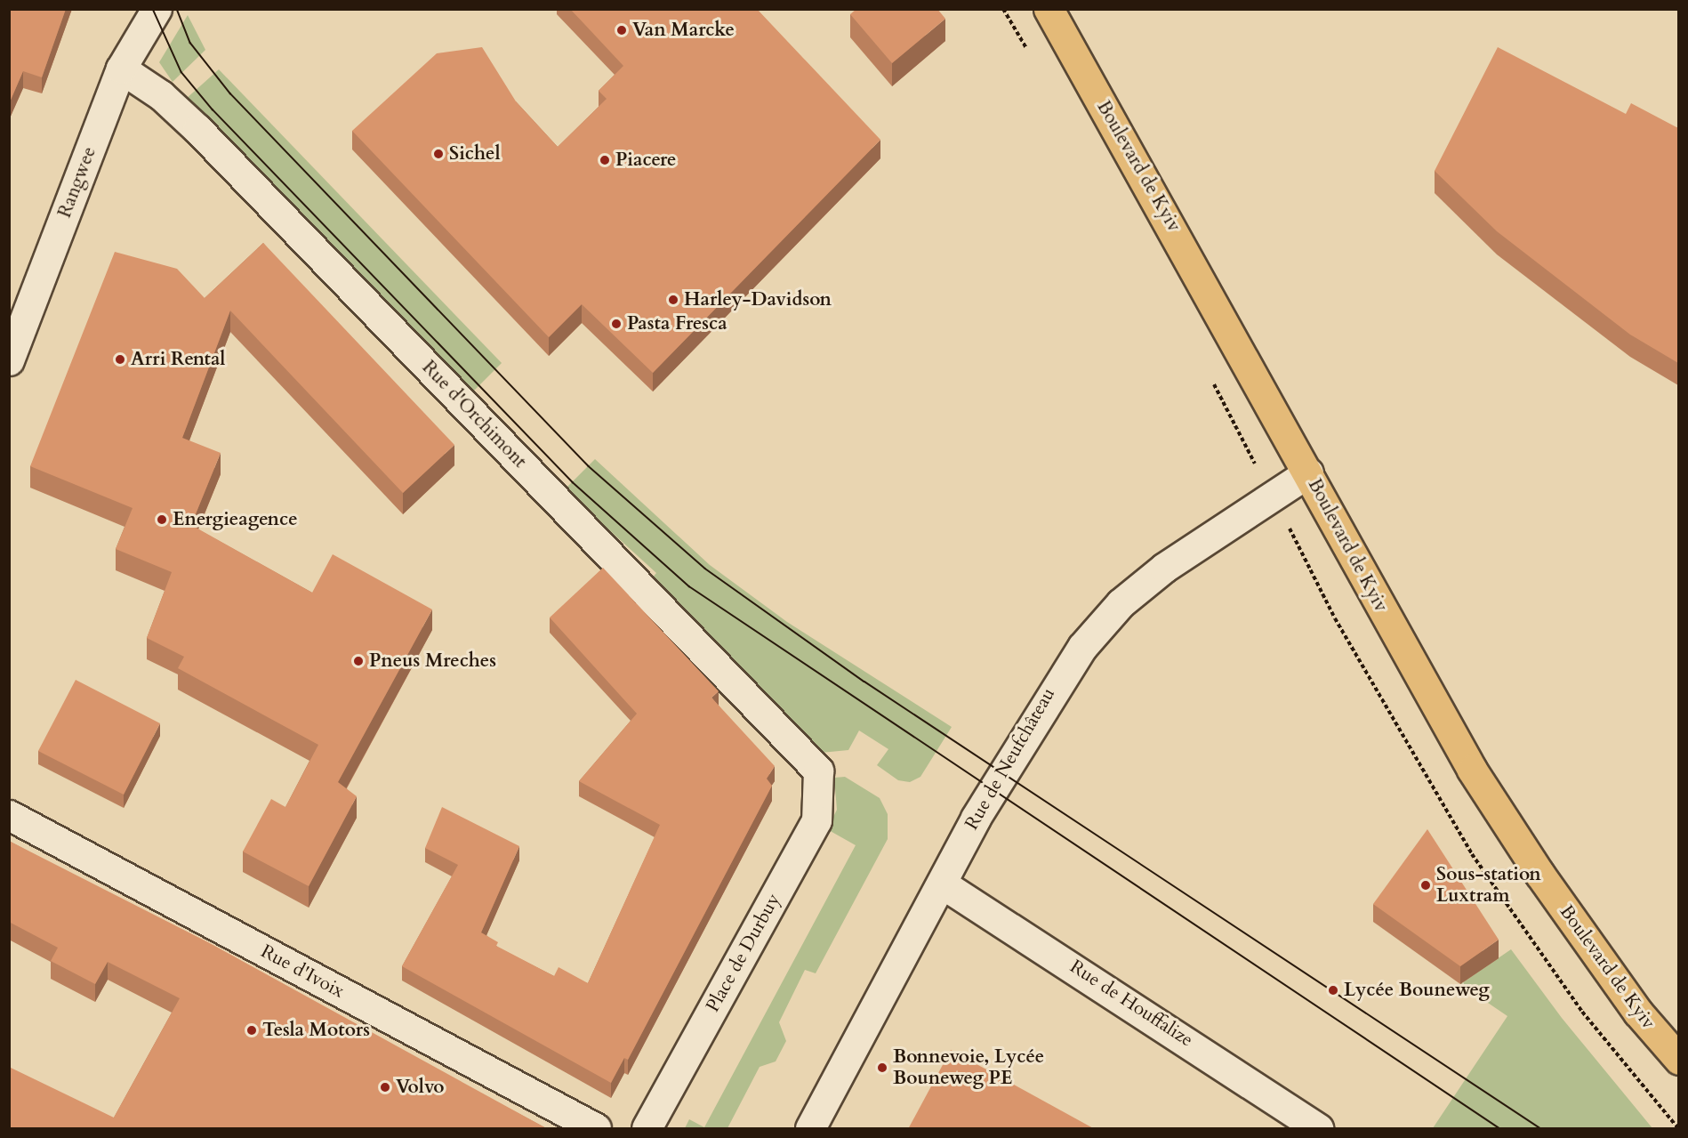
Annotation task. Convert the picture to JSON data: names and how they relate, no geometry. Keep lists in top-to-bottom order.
{
  "streets": {
    "main road": ["Boulevard de Kyiv"],
    "street": [
      "Rangwee",
      "Rue d'Orchimont",
      "Rue de Neufchâteau",
      "Place de Durbuy",
      "Rue d'Ivoix",
      "Rue de Houffalize"
    ]
  },
  "crossings": [
    ["Boulevard de Kyiv", "Rue de Neufchâteau"],
    ["Rangwee", "Rue d'Orchimont"],
    ["Rue d'Orchimont", "Place de Durbuy"],
    ["Rue de Neufchâteau", "Rue de Houffalize"]
  ],
  "places": [
    "Van Marcke",
    "Sichel",
    "Piacere",
    "Harley-Davidson",
    "Pasta Fresca",
    "Arri Rental",
    "Energieagence",
    "Pneus Mreches",
    "Sous-station Luxtram",
    "Lycée Bouneweg",
    "Tesla Motors",
    "Bonnevoie, Lycée Bouneweg PE",
    "Volvo"
  ]
}
